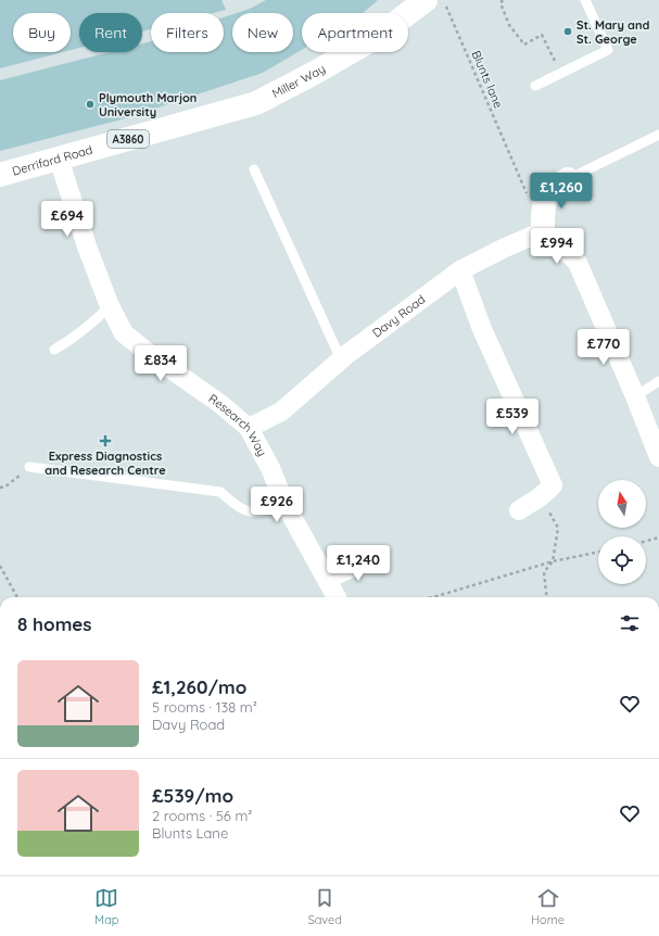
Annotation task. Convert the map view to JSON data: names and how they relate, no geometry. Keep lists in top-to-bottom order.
{
  "streets": {
    "main road": ["Miller Way", "A3860", "Derriford Road"],
    "street": ["Davy Road", "Research Way"],
    "path": ["Blunts lane"]
  },
  "crossings": [
    ["Miller Way", "Derriford Road"],
    ["Derriford Road", "Research Way"],
    ["Davy Road", "Research Way"]
  ],
  "places": {
    "other": ["St. Mary and St. George", "Plymouth Marjon University"],
    "health": ["Express Diagnostics and Research Centre"]
  },
  "north": "top",
  "page": {
    "chip": [
      "Buy",
      "Rent",
      "Filters",
      "New",
      "Apartment"
    ],
    "price": [
      "£1,260",
      "£694",
      "£994",
      "£770",
      "£834",
      "£539",
      "£926",
      "£1,240"
    ],
    "heading": "8 homes",
    "list": [
      {
        "name": "£1,260/mo",
        "note": "5 rooms · 138 m² · Davy Road"
      },
      {
        "name": "£539/mo",
        "note": "2 rooms · 56 m² · Blunts Lane"
      }
    ],
    "tabs": ["Map", "Saved", "Home"]
  }
}
